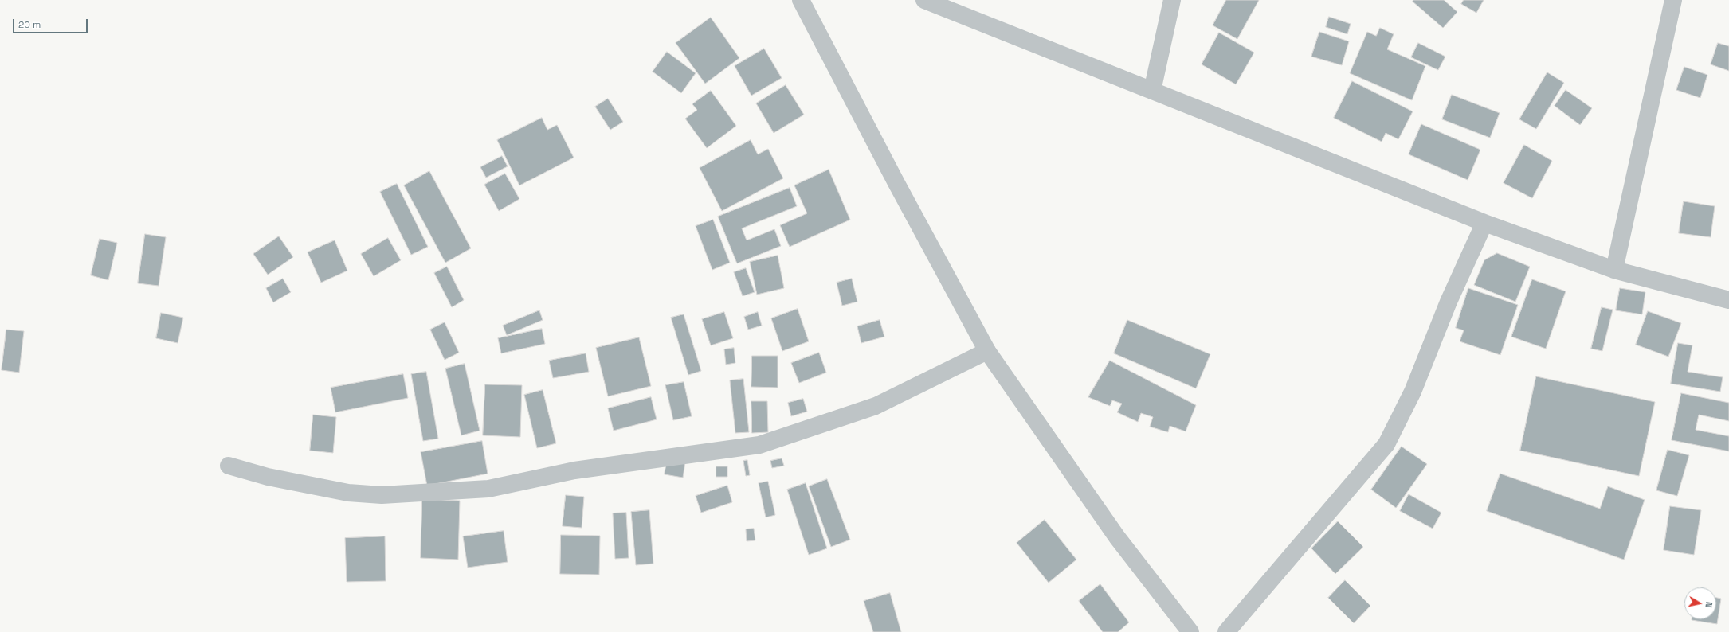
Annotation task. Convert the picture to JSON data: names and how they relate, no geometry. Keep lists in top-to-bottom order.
{
  "scale_bar": "20 m",
  "north": "right"
}
